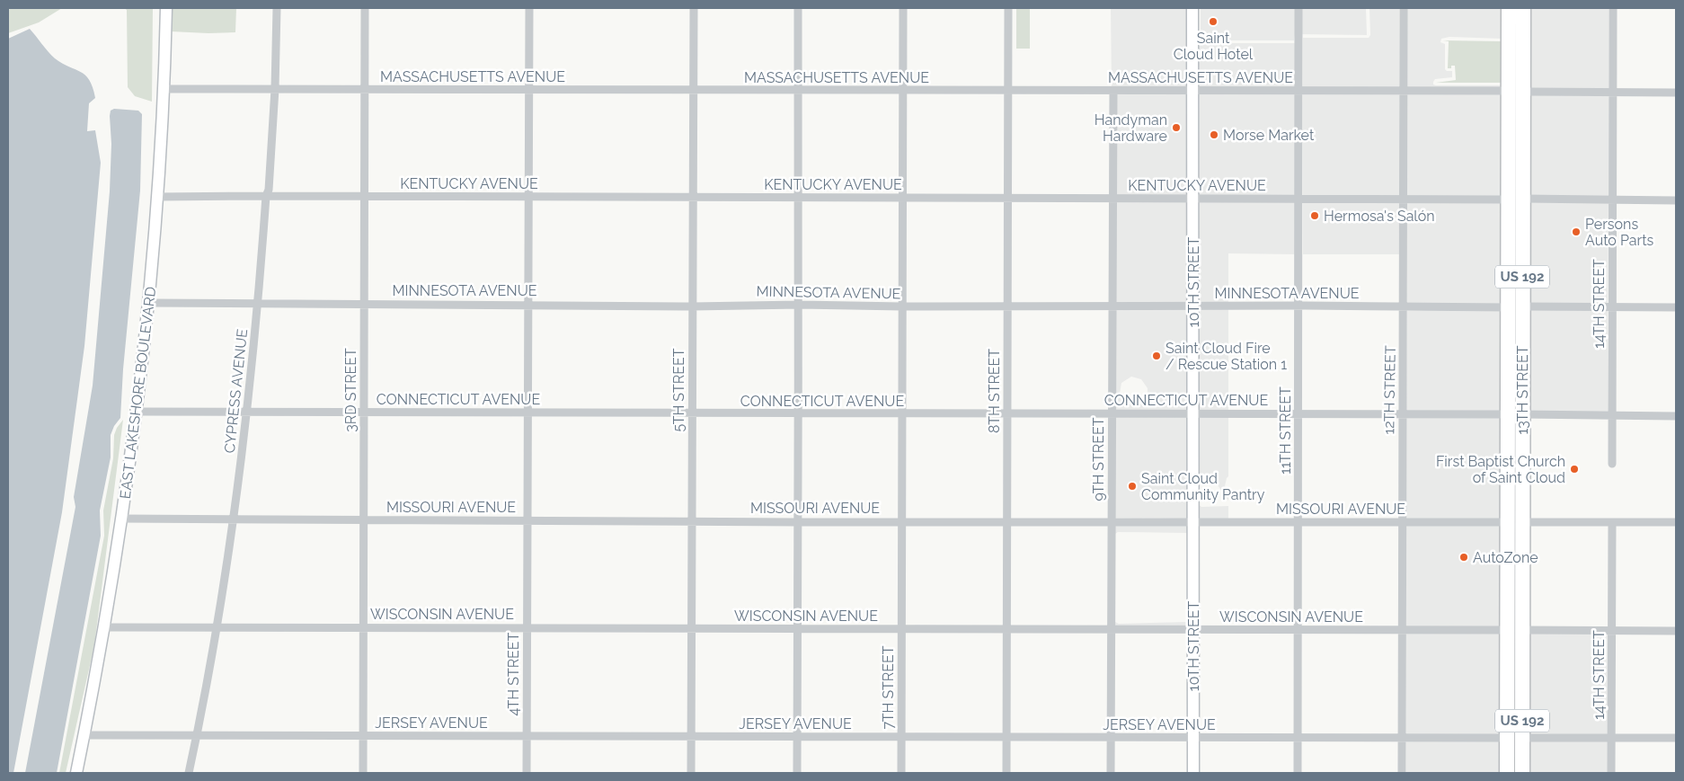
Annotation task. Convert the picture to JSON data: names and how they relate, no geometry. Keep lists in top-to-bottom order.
{
  "streets": {
    "highway": ["US 192", "13TH STREET"],
    "street": [
      "MASSACHUSETTS AVENUE",
      "KENTUCKY AVENUE",
      "10TH STREET",
      "MINNESOTA AVENUE",
      "14TH STREET",
      "3RD STREET",
      "5TH STREET",
      "12TH STREET",
      "CYPRESS AVENUE",
      "8TH STREET",
      "EAST LAKESHORE BOULEVARD",
      "CONNECTICUT AVENUE",
      "11TH STREET",
      "9TH STREET",
      "MISSOURI AVENUE",
      "WISCONSIN AVENUE",
      "4TH STREET",
      "7TH STREET",
      "JERSEY AVENUE"
    ]
  },
  "crossings": [
    ["MASSACHUSETTS AVENUE", "10TH STREET"],
    ["MASSACHUSETTS AVENUE", "14TH STREET"],
    ["MASSACHUSETTS AVENUE", "3RD STREET"],
    ["MASSACHUSETTS AVENUE", "5TH STREET"],
    ["MASSACHUSETTS AVENUE", "12TH STREET"],
    ["MASSACHUSETTS AVENUE", "CYPRESS AVENUE"],
    ["MASSACHUSETTS AVENUE", "8TH STREET"],
    ["MASSACHUSETTS AVENUE", "EAST LAKESHORE BOULEVARD"],
    ["MASSACHUSETTS AVENUE", "11TH STREET"],
    ["MASSACHUSETTS AVENUE", "9TH STREET"],
    ["MASSACHUSETTS AVENUE", "4TH STREET"],
    ["MASSACHUSETTS AVENUE", "7TH STREET"],
    ["KENTUCKY AVENUE", "US 192"],
    ["KENTUCKY AVENUE", "10TH STREET"],
    ["KENTUCKY AVENUE", "14TH STREET"],
    ["KENTUCKY AVENUE", "3RD STREET"],
    ["KENTUCKY AVENUE", "5TH STREET"],
    ["KENTUCKY AVENUE", "12TH STREET"],
    ["KENTUCKY AVENUE", "13TH STREET"],
    ["KENTUCKY AVENUE", "CYPRESS AVENUE"],
    ["KENTUCKY AVENUE", "8TH STREET"],
    ["KENTUCKY AVENUE", "EAST LAKESHORE BOULEVARD"],
    ["KENTUCKY AVENUE", "11TH STREET"],
    ["KENTUCKY AVENUE", "9TH STREET"],
    ["KENTUCKY AVENUE", "4TH STREET"],
    ["KENTUCKY AVENUE", "7TH STREET"],
    ["US 192", "MINNESOTA AVENUE"],
    ["US 192", "13TH STREET"],
    ["10TH STREET", "MINNESOTA AVENUE"],
    ["10TH STREET", "CONNECTICUT AVENUE"],
    ["10TH STREET", "MISSOURI AVENUE"],
    ["10TH STREET", "WISCONSIN AVENUE"],
    ["10TH STREET", "JERSEY AVENUE"],
    ["MINNESOTA AVENUE", "14TH STREET"],
    ["MINNESOTA AVENUE", "3RD STREET"],
    ["MINNESOTA AVENUE", "5TH STREET"],
    ["MINNESOTA AVENUE", "12TH STREET"],
    ["MINNESOTA AVENUE", "13TH STREET"],
    ["MINNESOTA AVENUE", "CYPRESS AVENUE"],
    ["MINNESOTA AVENUE", "8TH STREET"],
    ["MINNESOTA AVENUE", "EAST LAKESHORE BOULEVARD"],
    ["MINNESOTA AVENUE", "11TH STREET"],
    ["MINNESOTA AVENUE", "9TH STREET"],
    ["MINNESOTA AVENUE", "4TH STREET"],
    ["MINNESOTA AVENUE", "7TH STREET"],
    ["14TH STREET", "CONNECTICUT AVENUE"],
    ["14TH STREET", "MISSOURI AVENUE"],
    ["14TH STREET", "WISCONSIN AVENUE"],
    ["14TH STREET", "JERSEY AVENUE"],
    ["3RD STREET", "CONNECTICUT AVENUE"],
    ["3RD STREET", "MISSOURI AVENUE"],
    ["3RD STREET", "WISCONSIN AVENUE"],
    ["3RD STREET", "JERSEY AVENUE"],
    ["5TH STREET", "CONNECTICUT AVENUE"],
    ["5TH STREET", "MISSOURI AVENUE"],
    ["5TH STREET", "WISCONSIN AVENUE"],
    ["5TH STREET", "JERSEY AVENUE"],
    ["12TH STREET", "CONNECTICUT AVENUE"],
    ["12TH STREET", "MISSOURI AVENUE"],
    ["12TH STREET", "WISCONSIN AVENUE"],
    ["12TH STREET", "JERSEY AVENUE"],
    ["13TH STREET", "CONNECTICUT AVENUE"],
    ["13TH STREET", "MISSOURI AVENUE"],
    ["13TH STREET", "WISCONSIN AVENUE"],
    ["13TH STREET", "JERSEY AVENUE"],
    ["CYPRESS AVENUE", "CONNECTICUT AVENUE"],
    ["CYPRESS AVENUE", "MISSOURI AVENUE"],
    ["CYPRESS AVENUE", "WISCONSIN AVENUE"],
    ["CYPRESS AVENUE", "JERSEY AVENUE"],
    ["8TH STREET", "CONNECTICUT AVENUE"],
    ["8TH STREET", "MISSOURI AVENUE"],
    ["8TH STREET", "WISCONSIN AVENUE"],
    ["8TH STREET", "JERSEY AVENUE"],
    ["EAST LAKESHORE BOULEVARD", "CONNECTICUT AVENUE"],
    ["EAST LAKESHORE BOULEVARD", "MISSOURI AVENUE"],
    ["EAST LAKESHORE BOULEVARD", "WISCONSIN AVENUE"],
    ["EAST LAKESHORE BOULEVARD", "JERSEY AVENUE"],
    ["CONNECTICUT AVENUE", "11TH STREET"],
    ["CONNECTICUT AVENUE", "9TH STREET"],
    ["CONNECTICUT AVENUE", "4TH STREET"],
    ["CONNECTICUT AVENUE", "7TH STREET"],
    ["11TH STREET", "MISSOURI AVENUE"],
    ["11TH STREET", "WISCONSIN AVENUE"],
    ["11TH STREET", "JERSEY AVENUE"],
    ["9TH STREET", "MISSOURI AVENUE"],
    ["9TH STREET", "WISCONSIN AVENUE"],
    ["9TH STREET", "JERSEY AVENUE"],
    ["MISSOURI AVENUE", "4TH STREET"],
    ["MISSOURI AVENUE", "7TH STREET"],
    ["WISCONSIN AVENUE", "4TH STREET"],
    ["WISCONSIN AVENUE", "7TH STREET"],
    ["4TH STREET", "JERSEY AVENUE"],
    ["7TH STREET", "JERSEY AVENUE"]
  ],
  "places": [
    "Saint Cloud Hotel",
    "Handyman Hardware",
    "Morse Market",
    "Hermosa's Salón",
    "Persons Auto Parts",
    "Saint Cloud Fire / Rescue Station 1",
    "First Baptist Church of Saint Cloud",
    "Saint Cloud Community Pantry",
    "AutoZone"
  ]
}
